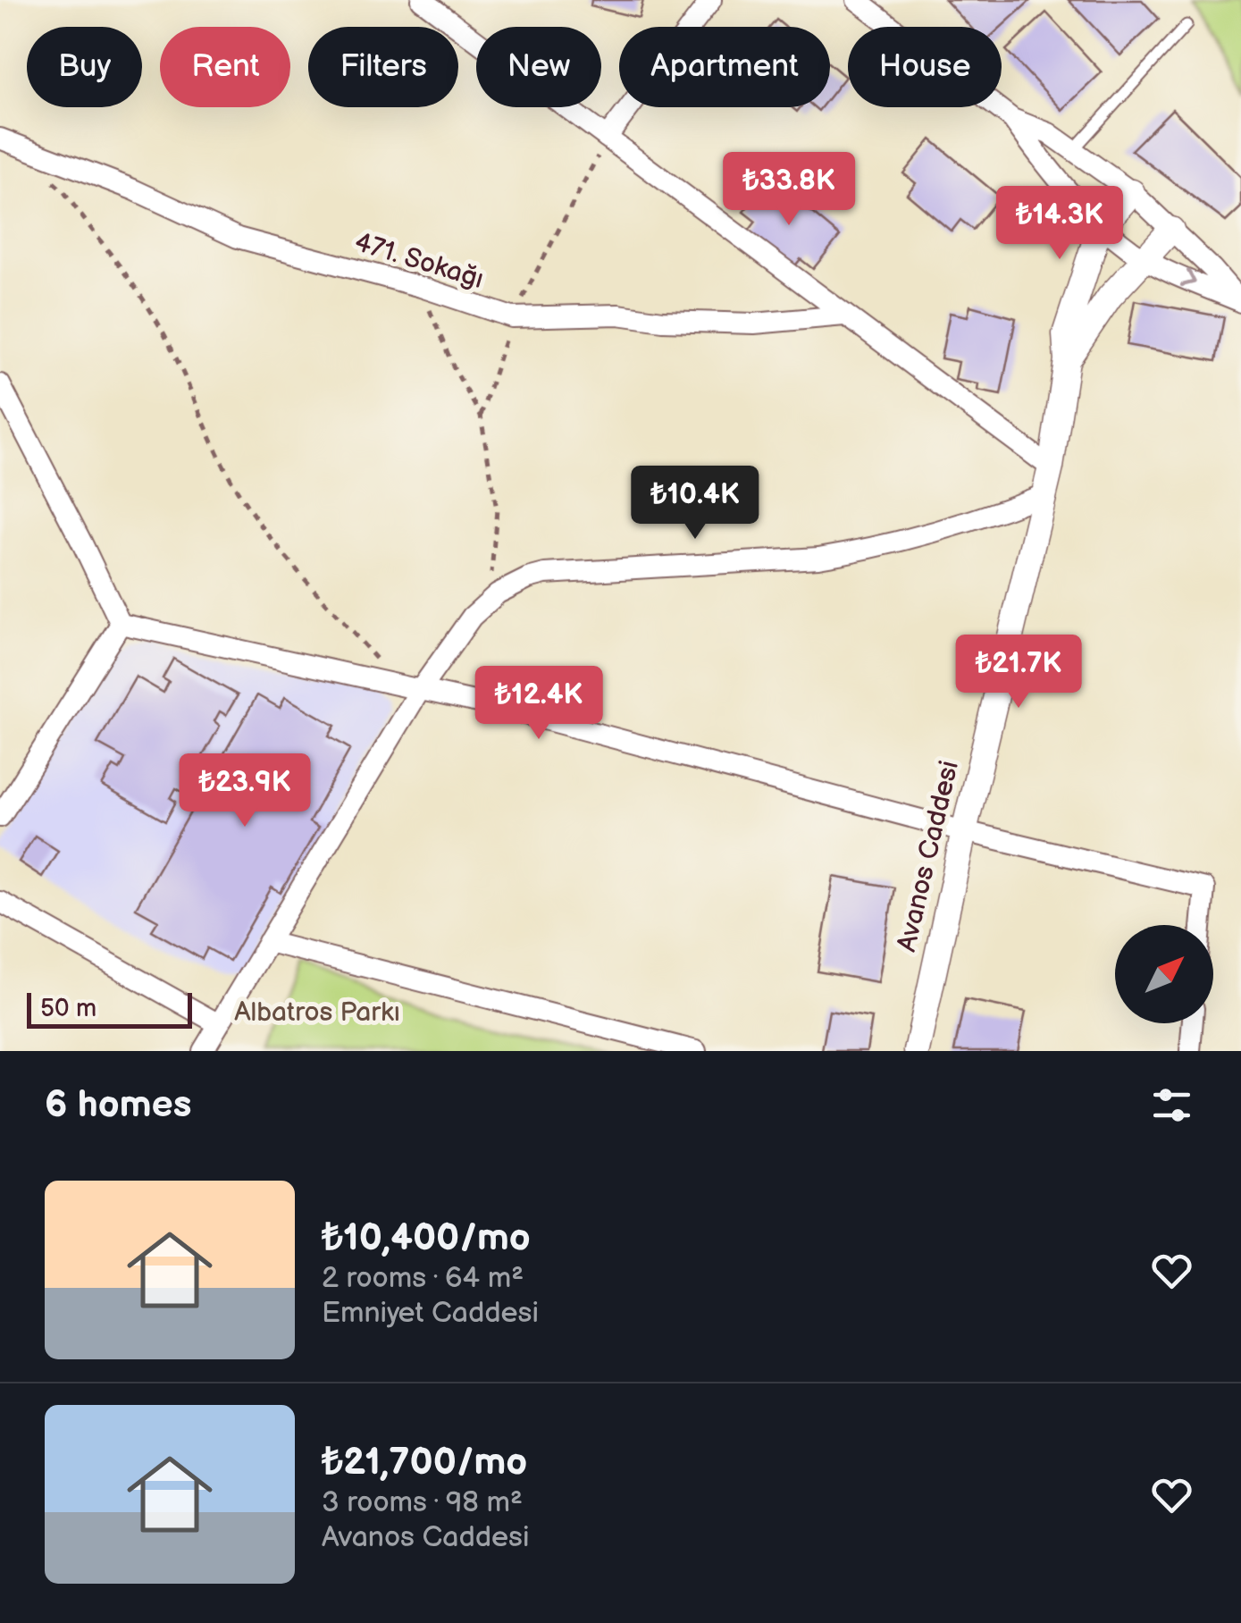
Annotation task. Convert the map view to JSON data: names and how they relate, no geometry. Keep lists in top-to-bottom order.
{
  "streets": {
    "street": ["471. Sokağı", "Avanos Caddesi"]
  },
  "parks": ["Albatros Parkı"],
  "scale_bar": "50 m",
  "north": "top right",
  "page": {
    "chip": [
      "Buy",
      "Rent",
      "Filters",
      "New",
      "Apartment",
      "House"
    ],
    "price": [
      "₺33.8K",
      "₺14.3K",
      "₺10.4K",
      "₺21.7K",
      "₺12.4K",
      "₺23.9K"
    ],
    "scale": "50 m",
    "heading": "6 homes",
    "list": [
      {
        "name": "₺10,400/mo",
        "note": "2 rooms · 64 m² · Emniyet Caddesi"
      },
      {
        "name": "₺21,700/mo",
        "note": "3 rooms · 98 m² · Avanos Caddesi"
      }
    ]
  }
}
